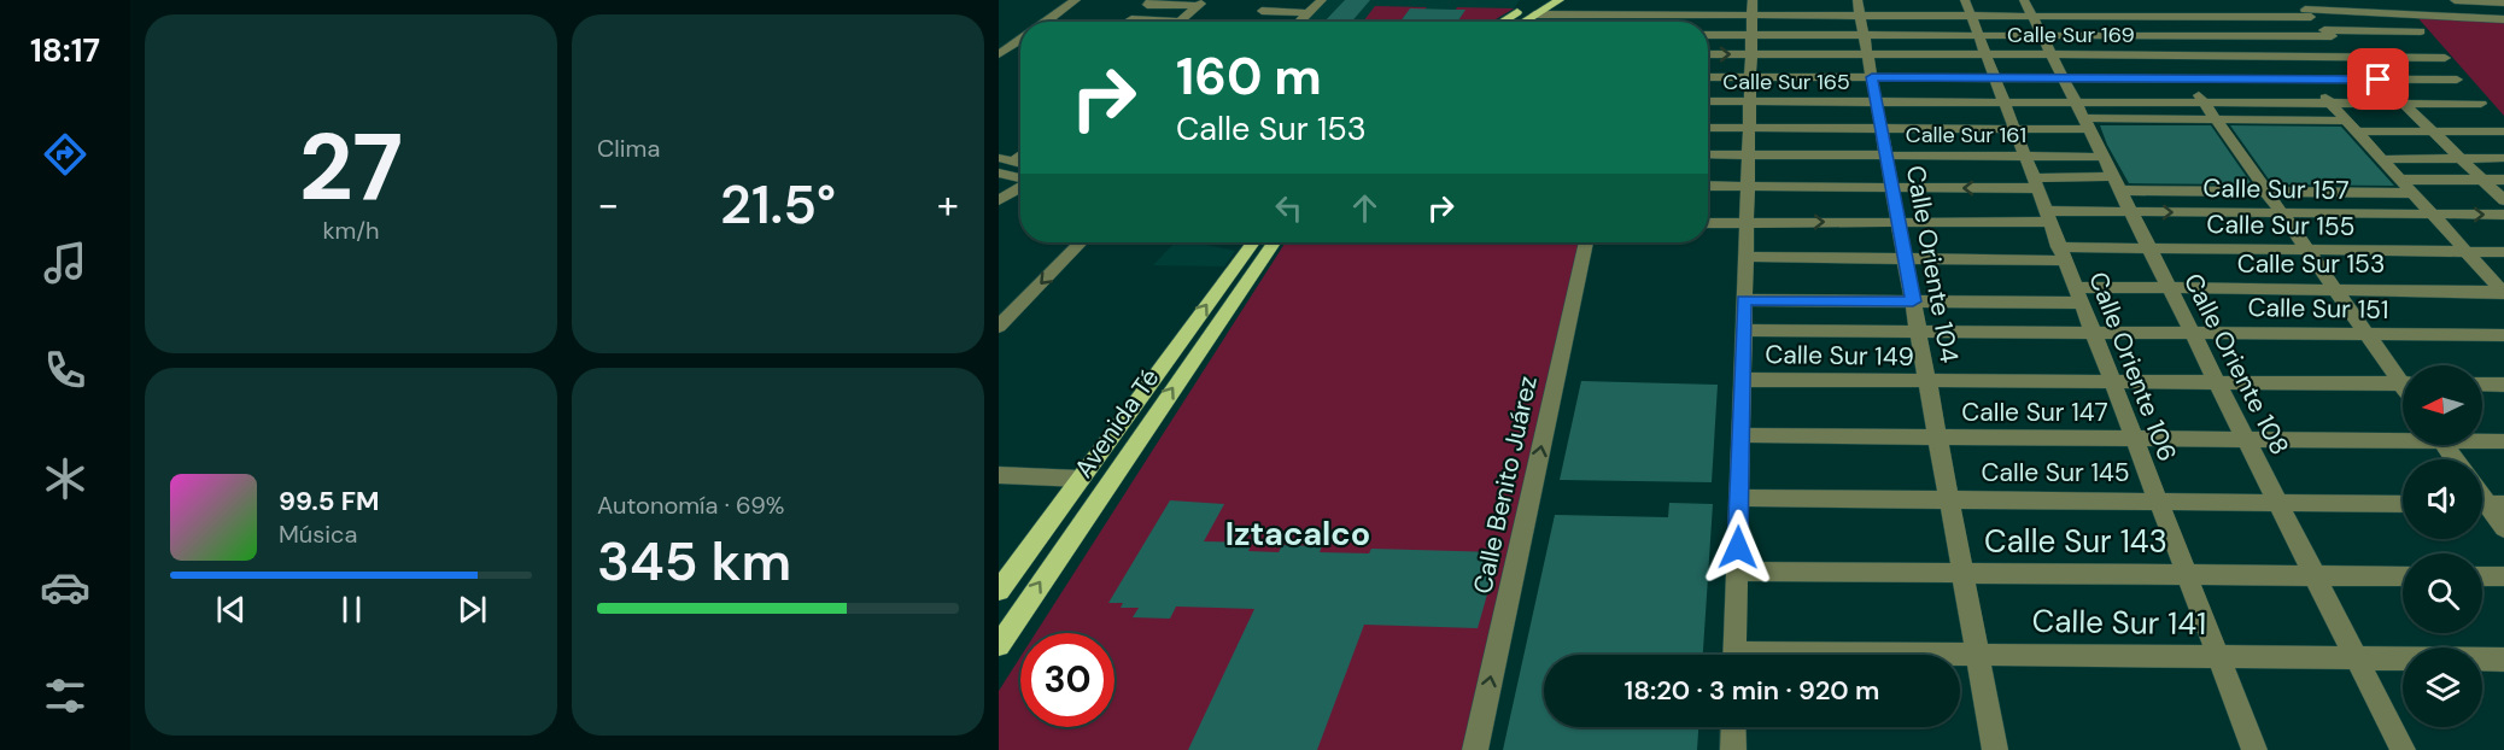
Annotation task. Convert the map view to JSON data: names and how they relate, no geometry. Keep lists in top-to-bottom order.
{
  "streets": {
    "main road": ["Avenida Té"],
    "street": [
      "Calle Sur 169",
      "Calle Sur 165",
      "Calle Sur 161",
      "Calle Sur 157",
      "Calle Sur 155",
      "Calle Oriente 104",
      "Calle Sur 153",
      "Calle Sur 151",
      "Calle Sur 149",
      "Calle Oriente 108",
      "Calle Oriente 106",
      "Calle Sur 147",
      "Calle Sur 145",
      "Calle Benito Juárez",
      "Calle Sur 143",
      "Calle Sur 141"
    ]
  },
  "crossings": [
    ["Calle Sur 169", "Calle Oriente 104"],
    ["Calle Sur 169", "Calle Oriente 108"],
    ["Calle Sur 169", "Calle Oriente 106"],
    ["Calle Sur 165", "Calle Oriente 104"],
    ["Calle Sur 165", "Calle Oriente 108"],
    ["Calle Sur 165", "Calle Oriente 106"],
    ["Calle Sur 161", "Calle Oriente 104"],
    ["Calle Sur 161", "Calle Oriente 108"],
    ["Calle Sur 161", "Calle Oriente 106"],
    ["Calle Sur 157", "Calle Oriente 104"],
    ["Calle Sur 157", "Calle Oriente 108"],
    ["Calle Sur 157", "Calle Oriente 106"],
    ["Calle Sur 155", "Calle Oriente 104"],
    ["Calle Sur 155", "Calle Oriente 108"],
    ["Calle Sur 155", "Calle Oriente 106"],
    ["Calle Oriente 104", "Calle Sur 153"],
    ["Calle Oriente 104", "Calle Sur 151"],
    ["Calle Oriente 104", "Calle Sur 149"],
    ["Calle Oriente 104", "Calle Sur 147"],
    ["Calle Oriente 104", "Calle Sur 145"],
    ["Calle Oriente 104", "Calle Sur 143"],
    ["Calle Oriente 104", "Calle Sur 141"],
    ["Calle Sur 153", "Calle Oriente 108"],
    ["Calle Sur 153", "Calle Oriente 106"],
    ["Calle Sur 151", "Calle Oriente 108"],
    ["Calle Sur 151", "Calle Oriente 106"],
    ["Calle Sur 149", "Calle Oriente 108"],
    ["Calle Sur 149", "Calle Oriente 106"],
    ["Calle Oriente 108", "Calle Sur 147"],
    ["Calle Oriente 108", "Calle Sur 145"],
    ["Calle Oriente 108", "Calle Sur 143"],
    ["Calle Oriente 108", "Calle Sur 141"],
    ["Calle Oriente 106", "Calle Sur 147"],
    ["Calle Oriente 106", "Calle Sur 145"],
    ["Calle Oriente 106", "Calle Sur 143"],
    ["Calle Oriente 106", "Calle Sur 141"]
  ],
  "one_way": ["Avenida Té", "Calle Benito Juárez"],
  "districts": ["Iztacalco"],
  "north": "left",
  "page": {
    "tabs": "18:17",
    "tile": [
      ["27", "km/h"],
      "Clima",
      ["Autonomía · 69%", "345 km"]
    ],
    "turn": ["160 m", "Calle Sur 153"],
    "heat": ["−", "21.5°", "+"],
    "song": ["99.5 FM", "Música"],
    "limit": "30",
    "trip": "18:20 · 3 min · 920 m"
  }
}
